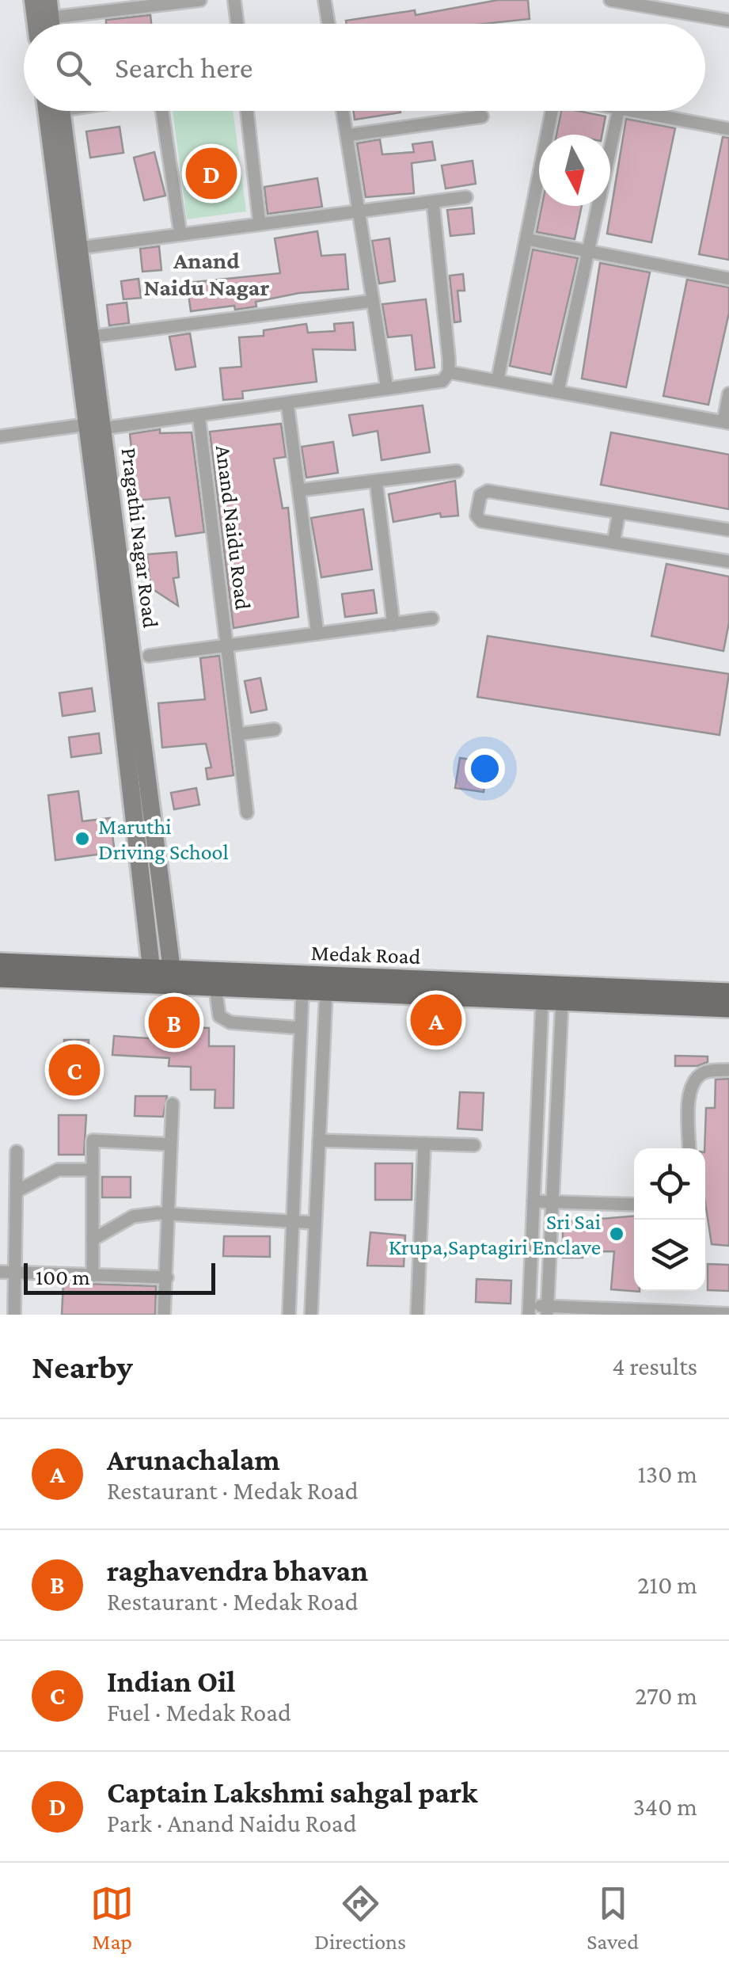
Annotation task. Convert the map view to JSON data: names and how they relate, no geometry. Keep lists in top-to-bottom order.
{
  "streets": {
    "main road": ["Pragathi Nagar Road", "Medak Road"],
    "street": ["Anand Naidu Road"]
  },
  "crossings": [
    ["Pragathi Nagar Road", "Medak Road"]
  ],
  "districts": ["Anand Naidu Nagar"],
  "places": ["Maruthi Driving School", "Sri Sai Krupa,Saptagiri Enclave"],
  "scale_bar": "100 m",
  "north": "bottom",
  "page": {
    "search": "Search here",
    "pins": [
      "D",
      "A",
      "B",
      "C"
    ],
    "scale": "100 m",
    "heading": ["Nearby", "4 results"],
    "list": [
      {
        "mark": "A",
        "name": "Arunachalam",
        "note": "Restaurant · Medak Road",
        "value": "130 m"
      },
      {
        "mark": "B",
        "name": "raghavendra bhavan",
        "note": "Restaurant · Medak Road",
        "value": "210 m"
      },
      {
        "mark": "C",
        "name": "Indian Oil",
        "note": "Fuel · Medak Road",
        "value": "270 m"
      },
      {
        "mark": "D",
        "name": "Captain Lakshmi sahgal park",
        "note": "Park · Anand Naidu Road",
        "value": "340 m"
      }
    ],
    "nav": ["Map", "Directions", "Saved"]
  }
}
